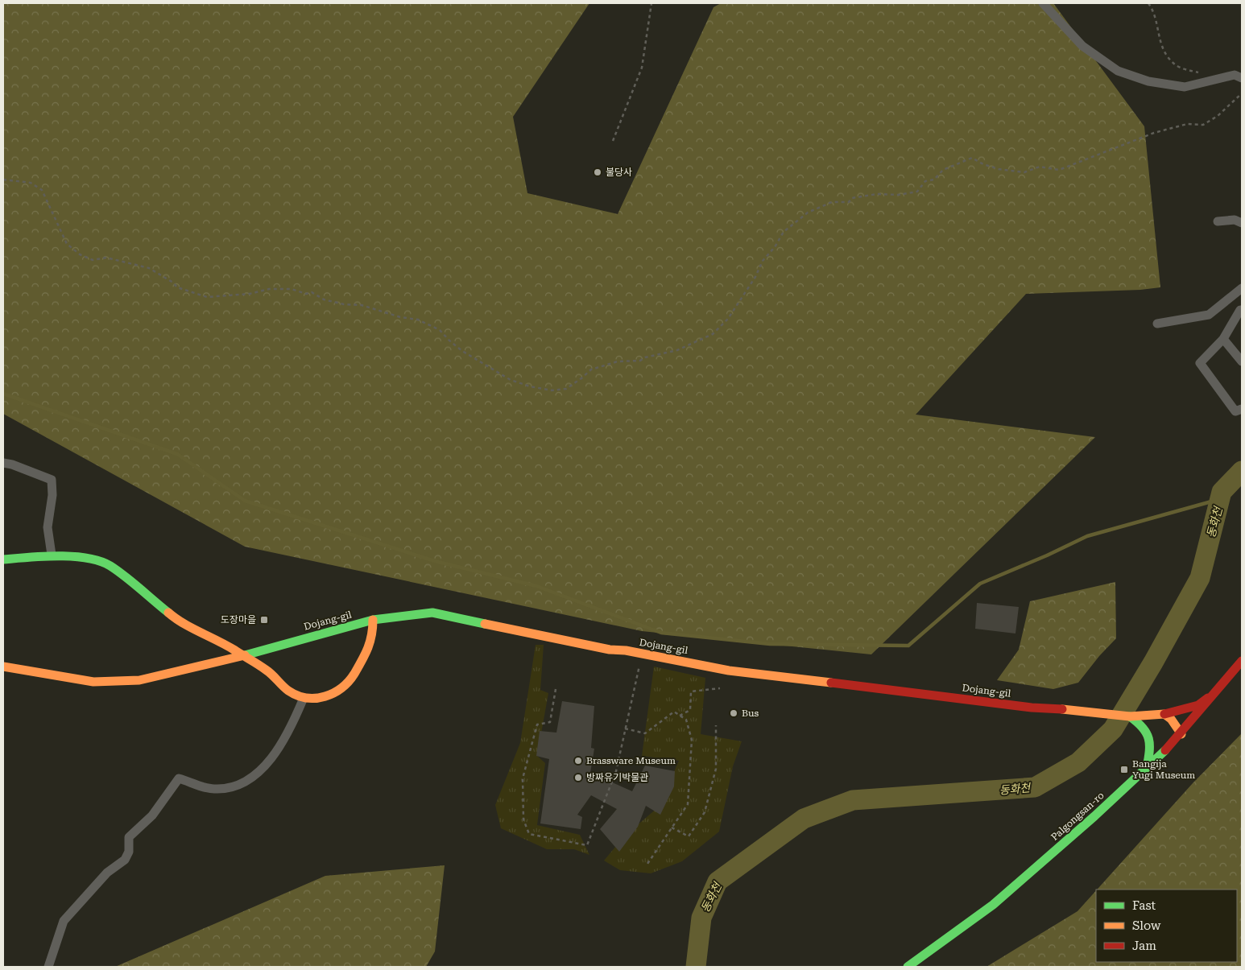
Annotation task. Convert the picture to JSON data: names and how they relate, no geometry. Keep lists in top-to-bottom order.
{
  "streets": {
    "street": ["Dojang-gil", "Palgongsan-ro"]
  },
  "crossings": [
    ["Dojang-gil", "Palgongsan-ro"]
  ],
  "water": ["동화천"],
  "places": {
    "other": [
      "불당사",
      "Bus",
      "Brassware Museum",
      "방짜유기박물관"
    ],
    "transit": ["도장마을", "Bangija Yugi Museum"]
  },
  "legend": ["Fast", "Slow", "Jam"]
}
